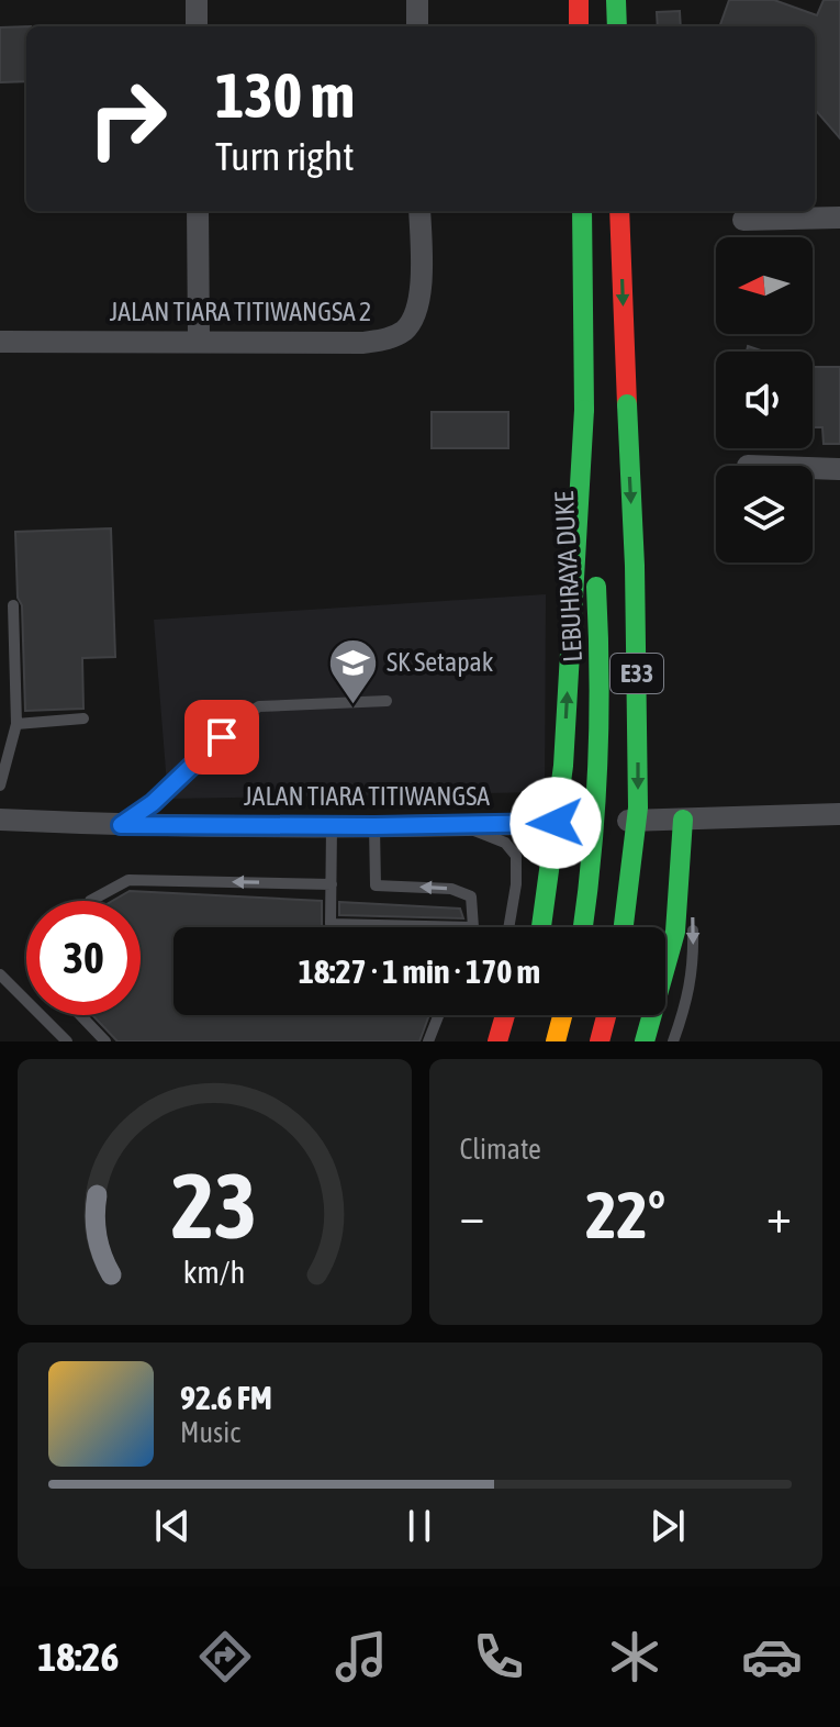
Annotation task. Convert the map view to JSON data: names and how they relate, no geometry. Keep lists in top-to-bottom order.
{
  "streets": {
    "highway": ["LEBUHRAYA DUKE", "E33"],
    "street": ["JALAN TIARA TITIWANGSA 2", "JALAN TIARA TITIWANGSA"]
  },
  "places": {
    "school or university": ["SK Setapak"]
  },
  "north": "left",
  "page": {
    "turn": ["130 m", "Turn right"],
    "limit": "30",
    "trip": "18:27 · 1 min · 170 m",
    "tile": "Climate",
    "heat": ["−", "22°", "+"],
    "song": ["92.6 FM", "Music"],
    "tabs": "18:26",
    "gauge": ["23", "km/h"]
  }
}
